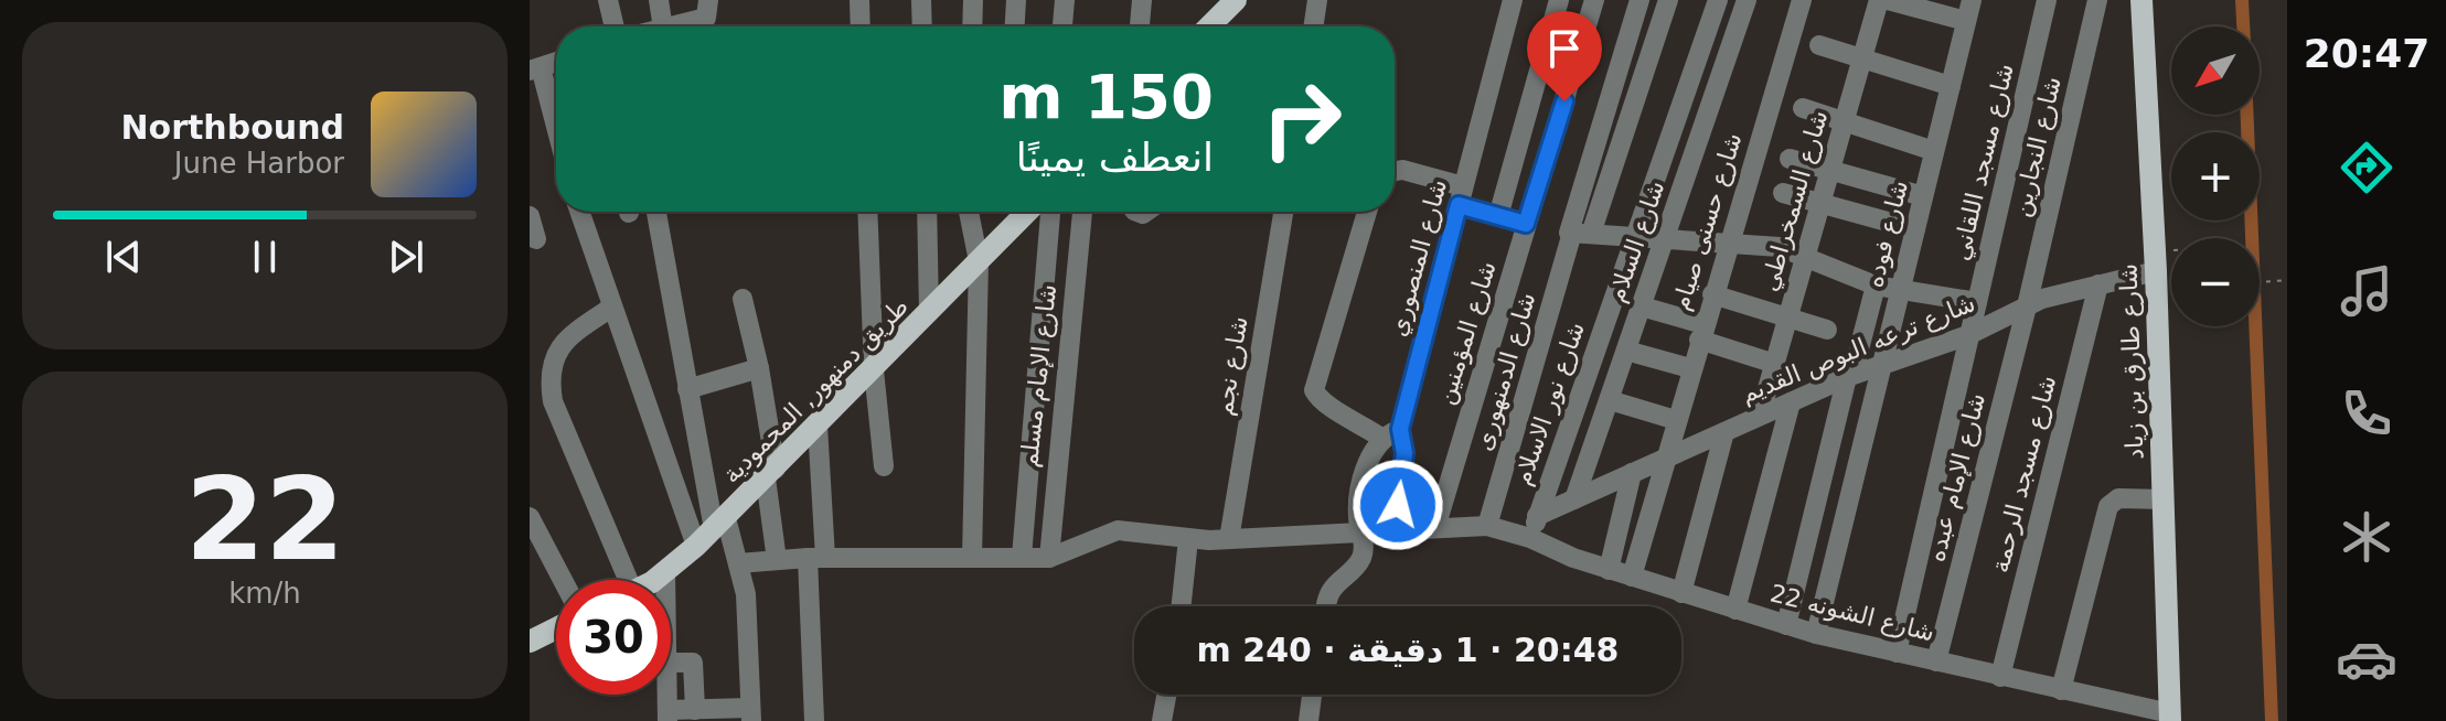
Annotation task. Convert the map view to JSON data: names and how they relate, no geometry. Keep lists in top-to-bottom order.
{
  "streets": {
    "main road": ["شارع طارق بن زياد", "طريق دمنهور, المحمودية"],
    "street": [
      "شارع النجارين",
      "شارع مسجد اللقاني",
      "شارع السمخراطي",
      "شارع حسنى صيام",
      "شارع فوده",
      "شارع السلام",
      "شارع المنصوري",
      "شارع المؤمنين",
      "شارع ترعه البوص القديم",
      "شارع نجم",
      "شارع الدمنهورى",
      "شارع الإمام مسلم",
      "شارع نور الاسلام",
      "شارع مسجد الرحمة",
      "شارع الإمام عبده",
      "شارع الشونه 22"
    ]
  },
  "crossings": [
    ["شارع النجارين", "شارع ترعه البوص القديم"],
    ["شارع النجارين", "شارع الإمام عبده"],
    ["شارع مسجد اللقاني", "شارع ترعه البوص القديم"],
    ["شارع مسجد اللقاني", "شارع الشونه 22"],
    ["شارع السمخراطي", "شارع ترعه البوص القديم"],
    ["شارع حسنى صيام", "شارع ترعه البوص القديم"],
    ["شارع حسنى صيام", "شارع الشونه 22"],
    ["شارع فوده", "شارع ترعه البوص القديم"],
    ["شارع فوده", "شارع الشونه 22"],
    ["شارع السلام", "شارع ترعه البوص القديم"],
    ["شارع المنصوري", "شارع الشونه 22"],
    ["شارع المؤمنين", "شارع الشونه 22"],
    ["شارع ترعه البوص القديم", "شارع طارق بن زياد"],
    ["شارع ترعه البوص القديم", "شارع نور الاسلام"],
    ["شارع ترعه البوص القديم", "شارع مسجد الرحمة"],
    ["شارع ترعه البوص القديم", "شارع الإمام عبده"],
    ["شارع طارق بن زياد", "شارع الشونه 22"],
    ["شارع نجم", "شارع الشونه 22"],
    ["شارع الدمنهورى", "شارع الشونه 22"],
    ["شارع الإمام مسلم", "شارع الشونه 22"],
    ["شارع نور الاسلام", "شارع الشونه 22"],
    ["شارع مسجد الرحمة", "شارع الشونه 22"],
    ["شارع الإمام عبده", "شارع الشونه 22"]
  ],
  "north": "bottom left",
  "page": {
    "tabs": "20:47",
    "map_buttons": ["+", "−"],
    "turn": ["150 m", "انعطف يمينًا"],
    "song": ["Northbound", "June Harbor"],
    "tile": ["22", "km/h"],
    "limit": "30",
    "trip": "20:48 · 1 دقيقة · 240 m"
  }
}
